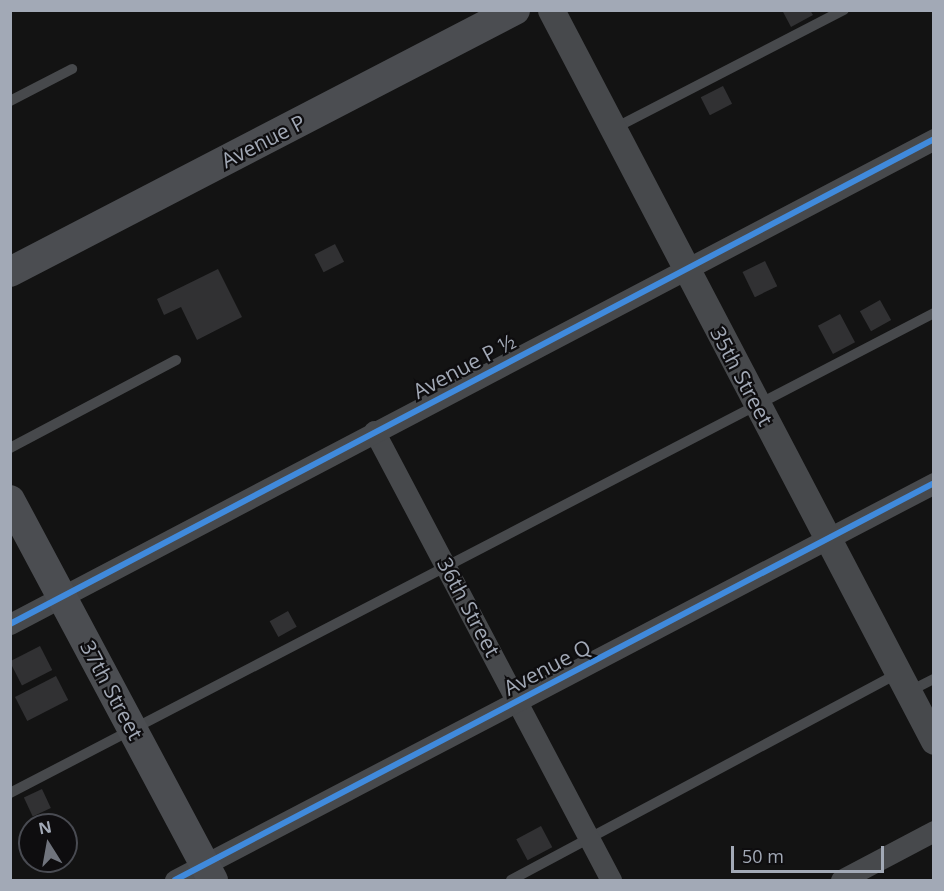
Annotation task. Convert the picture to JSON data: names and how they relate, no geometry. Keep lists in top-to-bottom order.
{
  "streets": {
    "main road": ["Avenue P", "37th Street"],
    "street": [
      "Avenue P ½",
      "35th Street",
      "36th Street",
      "Avenue Q"
    ]
  },
  "crossings": [
    ["Avenue P ½", "35th Street"],
    ["Avenue P ½", "36th Street"],
    ["Avenue P ½", "37th Street"],
    ["35th Street", "Avenue Q"],
    ["36th Street", "Avenue Q"],
    ["Avenue Q", "37th Street"]
  ],
  "scale_bar": "50 m",
  "north": "top"
}
